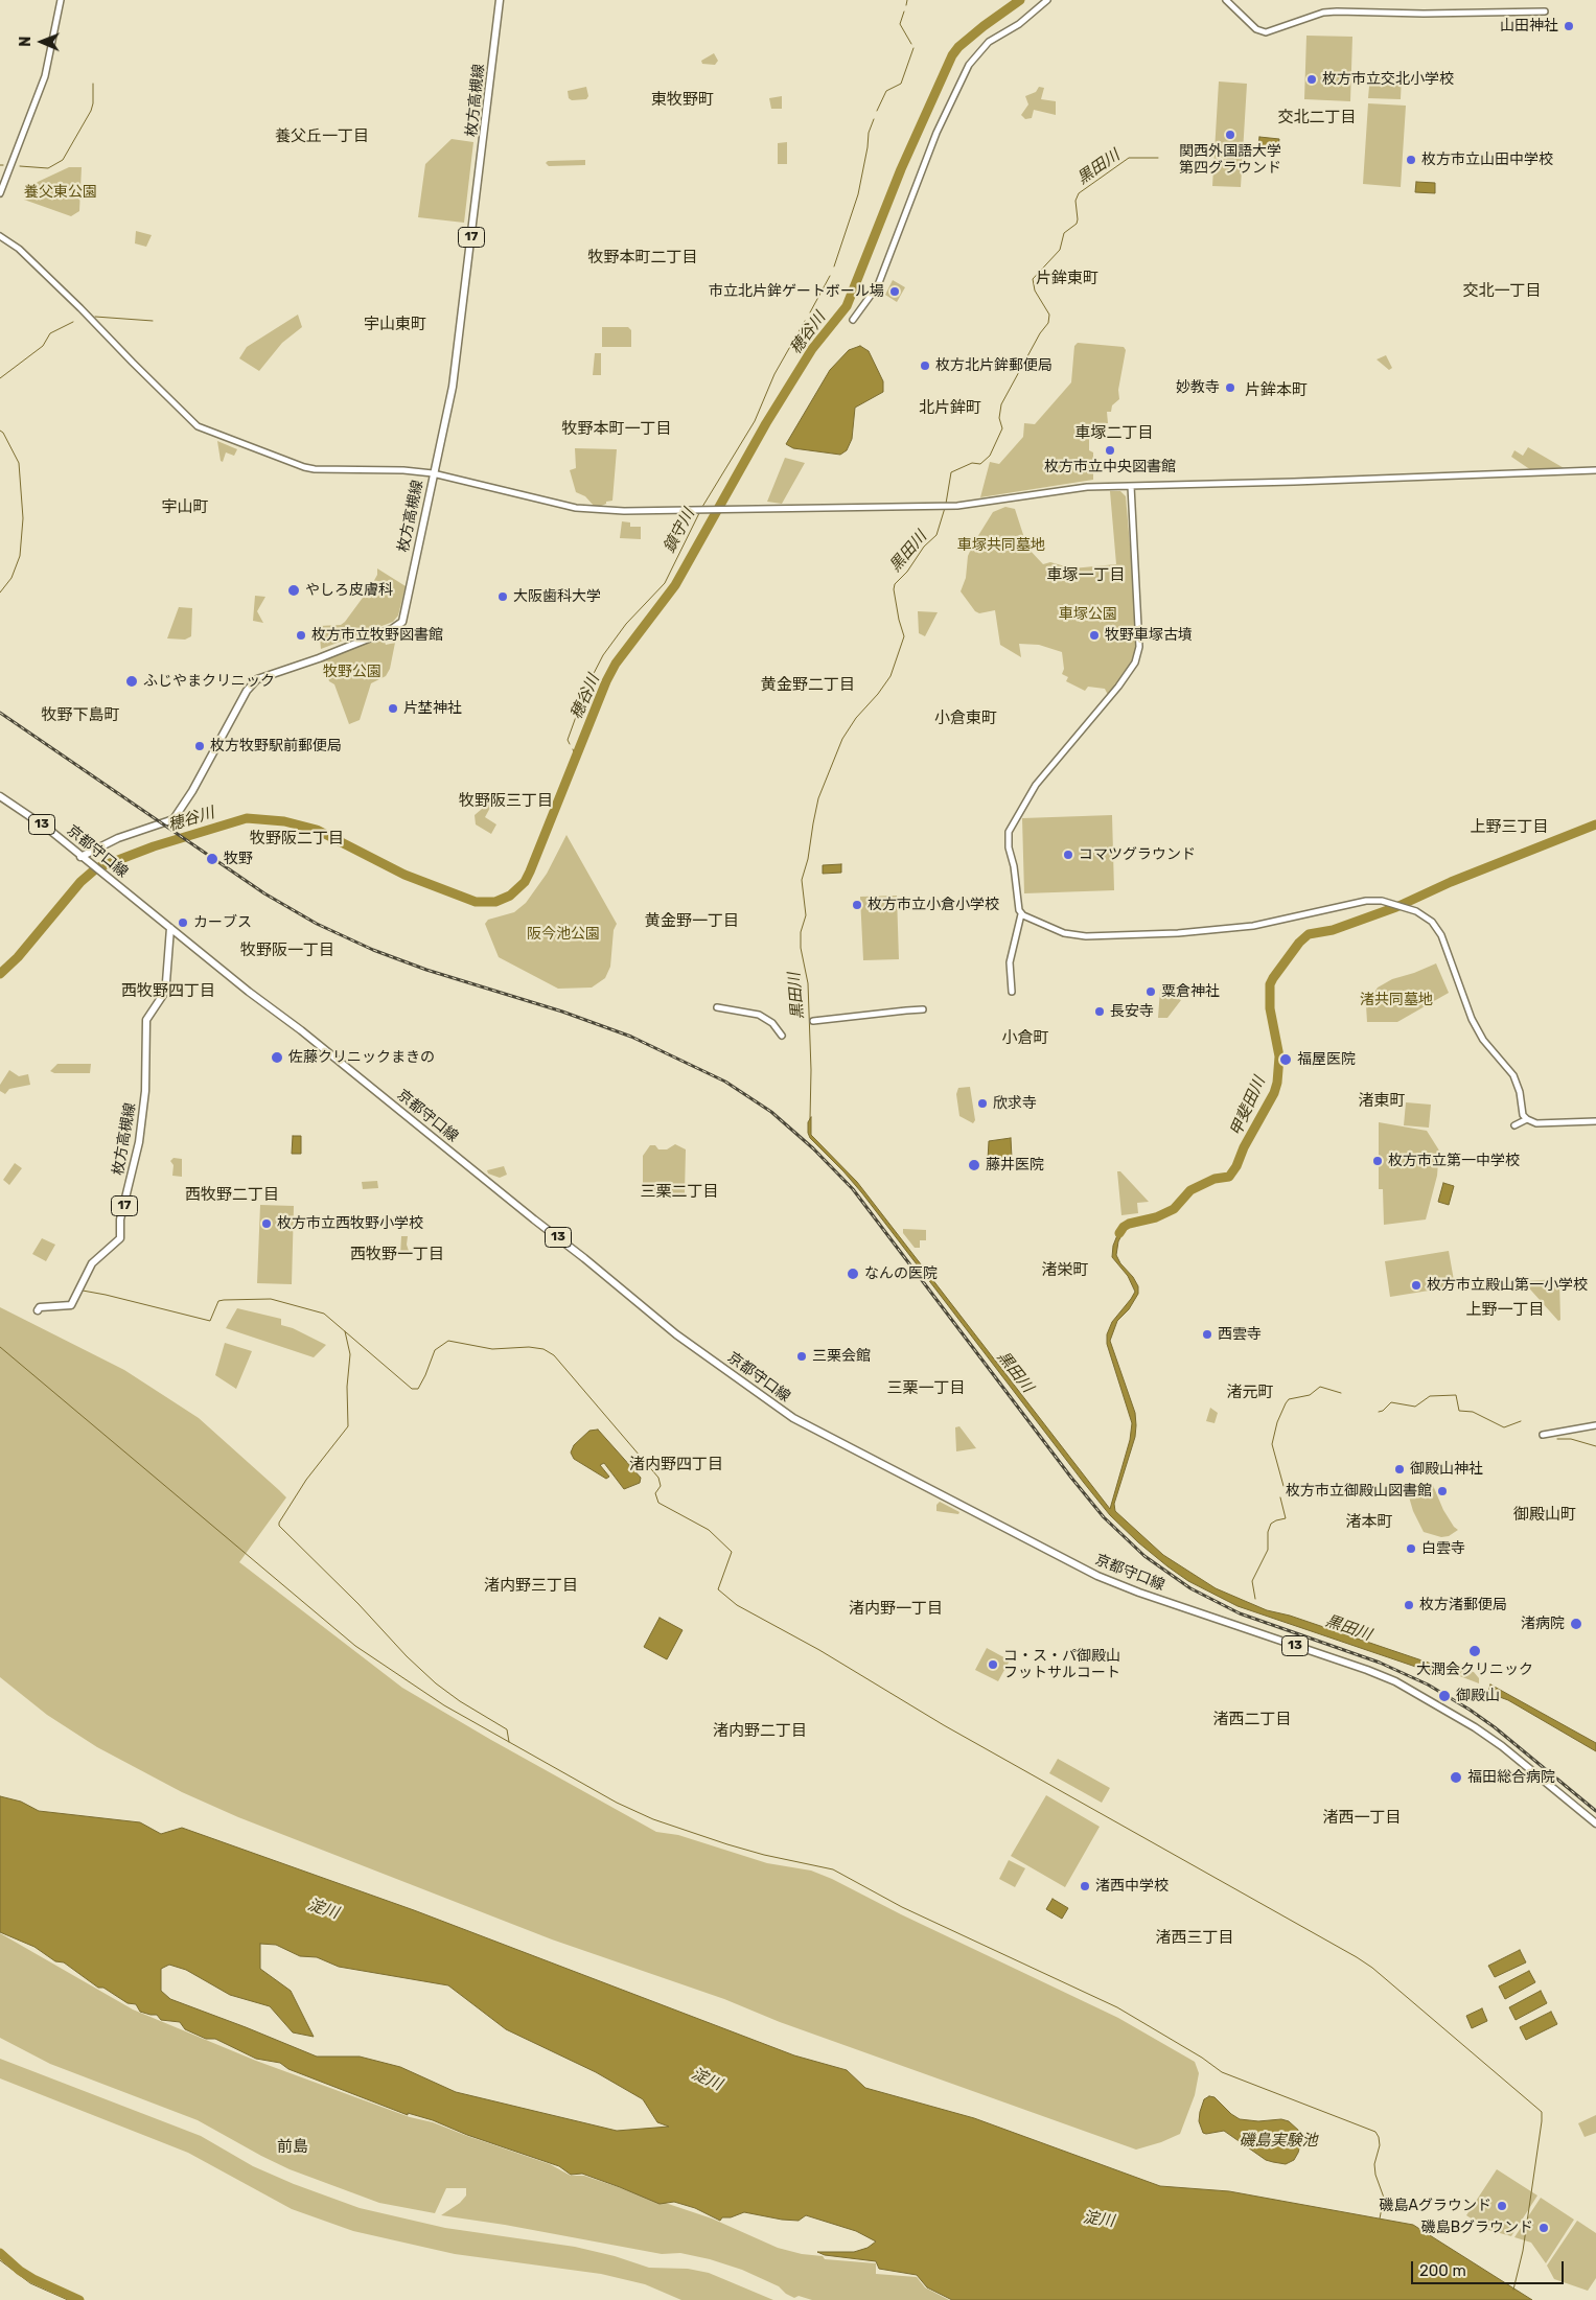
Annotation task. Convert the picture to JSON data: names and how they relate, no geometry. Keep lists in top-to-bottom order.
{
  "streets": {
    "main road": [
      "枚方高槻線",
      "17",
      "13",
      "京都守口線"
    ]
  },
  "crossings": [
    ["枚方高槻線", "京都守口線"]
  ],
  "districts": [
    "東牧野町",
    "交北二丁目",
    "養父丘一丁目",
    "牧野本町二丁目",
    "片鉾東町",
    "交北一丁目",
    "宇山東町",
    "片鉾本町",
    "北片鉾町",
    "牧野本町一丁目",
    "車塚二丁目",
    "宇山町",
    "車塚一丁目",
    "黄金野二丁目",
    "牧野下島町",
    "小倉東町",
    "牧野阪三丁目",
    "上野三丁目",
    "牧野阪二丁目",
    "黄金野一丁目",
    "牧野阪一丁目",
    "西牧野四丁目",
    "小倉町",
    "渚東町",
    "三栗二丁目",
    "西牧野二丁目",
    "西牧野一丁目",
    "渚栄町",
    "上野一丁目",
    "三栗一丁目",
    "渚元町",
    "渚内野四丁目",
    "御殿山町",
    "渚本町",
    "渚内野三丁目",
    "渚内野一丁目",
    "渚西二丁目",
    "渚内野二丁目",
    "渚西一丁目",
    "渚西三丁目",
    "前島"
  ],
  "water": [
    "黒田川",
    "穂谷川",
    "鎮守川",
    "甲斐田川",
    "淀川",
    "磯島実験池"
  ],
  "parks": [
    "養父東公園",
    "車塚共同墓地",
    "車塚公園",
    "牧野公園",
    "阪今池公園",
    "渚共同墓地"
  ],
  "places": [
    "山田神社",
    "枚方市立交北小学校",
    "関西外国語大学 第四グラウンド",
    "枚方市立山田中学校",
    "市立北片鉾ゲートボール場",
    "枚方北片鉾郵便局",
    "妙教寺",
    "枚方市立中央図書館",
    "やしろ皮膚科",
    "大阪歯科大学",
    "枚方市立牧野図書館",
    "牧野車塚古墳",
    "ふじやまクリニック",
    "片埜神社",
    "枚方牧野駅前郵便局",
    "コマツグラウンド",
    "牧野",
    "枚方市立小倉小学校",
    "カーブス",
    "粟倉神社",
    "長安寺",
    "佐藤クリニックまきの",
    "福屋医院",
    "欣求寺",
    "枚方市立第一中学校",
    "藤井医院",
    "枚方市立西牧野小学校",
    "なんの医院",
    "枚方市立殿山第一小学校",
    "西雲寺",
    "三栗会館",
    "御殿山神社",
    "枚方市立御殿山図書館",
    "白雲寺",
    "枚方渚郵便局",
    "渚病院",
    "大潤会クリニック",
    "コ・ス・パ御殿山 フットサルコート",
    "御殿山",
    "福田総合病院",
    "渚西中学校",
    "磯島Aグラウンド",
    "磯島Bグラウンド"
  ],
  "scale_bar": "200 m",
  "north": "left"
}
